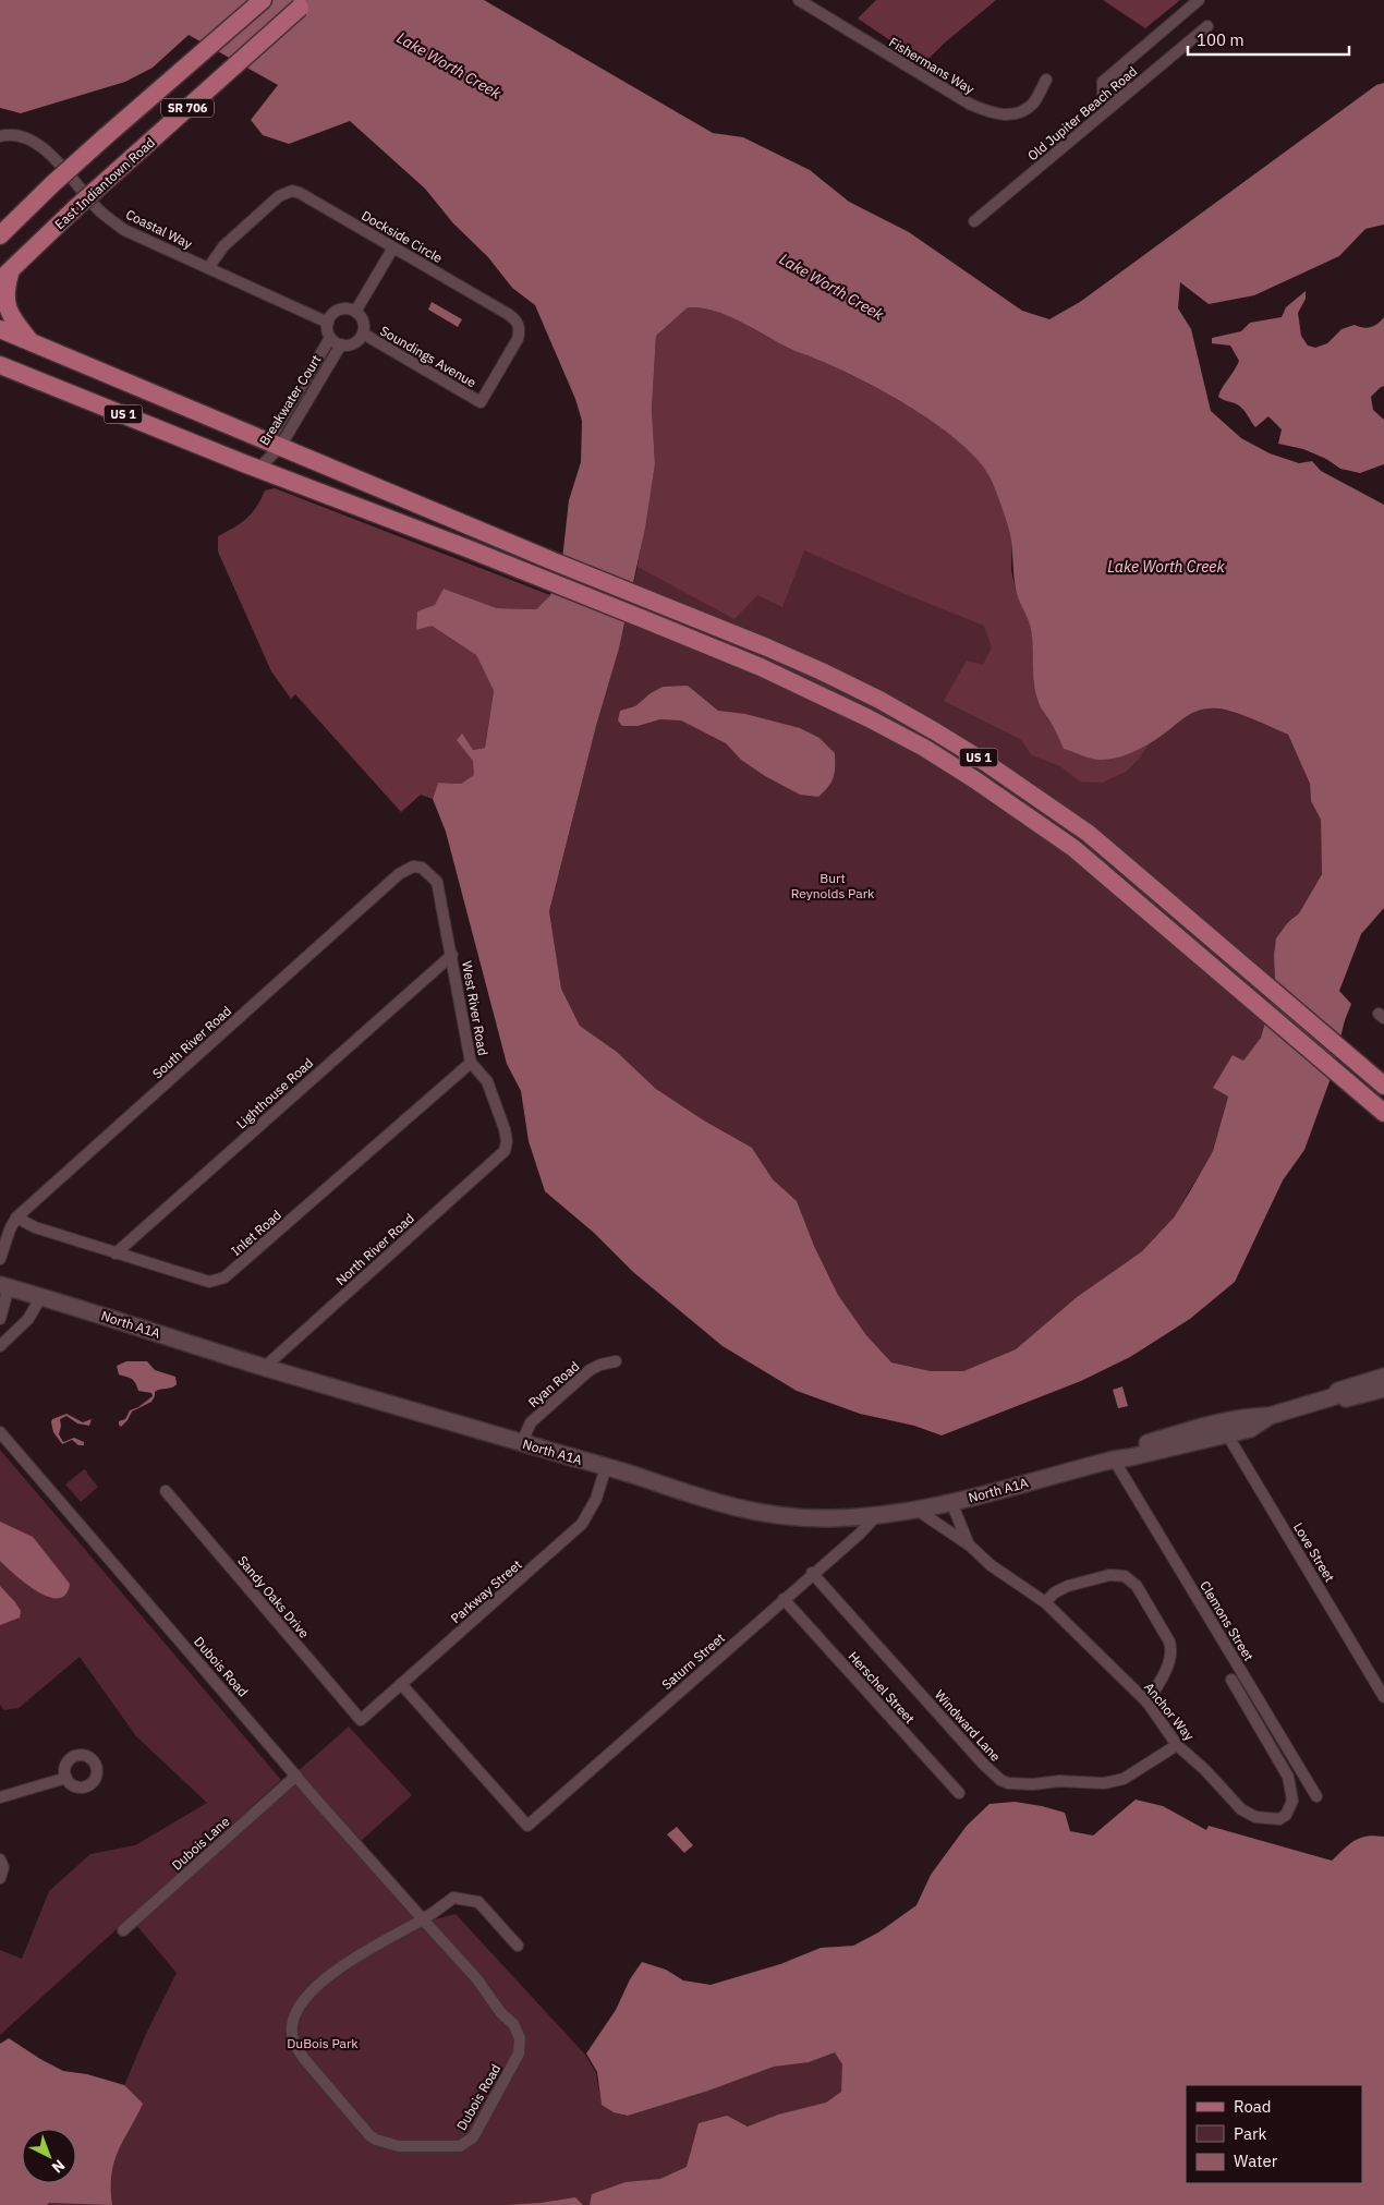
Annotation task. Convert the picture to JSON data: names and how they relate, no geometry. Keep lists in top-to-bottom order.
{
  "streets": {
    "main road": ["SR 706", "East Indiantown Road", "US 1"],
    "street": [
      "Fishermans Way",
      "Old Jupiter Beach Road",
      "Coastal Way",
      "Dockside Circle",
      "Soundings Avenue",
      "Breakwater Court",
      "West River Road",
      "South River Road",
      "Lighthouse Road",
      "Inlet Road",
      "North River Road",
      "North A1A",
      "Ryan Road",
      "Love Street",
      "Parkway Street",
      "Sandy Oaks Drive",
      "Clemons Street",
      "Saturn Street",
      "Dubois Road",
      "Herschel Street",
      "Anchor Way",
      "Windward Lane",
      "Dubois Lane"
    ]
  },
  "crossings": [
    ["Coastal Way", "Dockside Circle"],
    ["Coastal Way", "Soundings Avenue"],
    ["Coastal Way", "Breakwater Court"],
    ["Dockside Circle", "Soundings Avenue"],
    ["Soundings Avenue", "Breakwater Court"],
    ["Breakwater Court", "US 1"],
    ["West River Road", "South River Road"],
    ["West River Road", "Lighthouse Road"],
    ["West River Road", "Inlet Road"],
    ["West River Road", "North River Road"],
    ["South River Road", "Inlet Road"],
    ["Lighthouse Road", "Inlet Road"],
    ["North River Road", "North A1A"],
    ["North A1A", "Ryan Road"],
    ["North A1A", "Love Street"],
    ["North A1A", "Parkway Street"],
    ["North A1A", "Clemons Street"],
    ["North A1A", "Saturn Street"],
    ["North A1A", "Anchor Way"],
    ["Parkway Street", "Sandy Oaks Drive"],
    ["Parkway Street", "Saturn Street"],
    ["Saturn Street", "Herschel Street"],
    ["Saturn Street", "Windward Lane"],
    ["Dubois Road", "Dubois Lane"],
    ["Anchor Way", "Windward Lane"]
  ],
  "water": ["Lake Worth Creek"],
  "parks": ["Burt Reynolds Park", "DuBois Park"],
  "legend": ["Road", "Park", "Water"],
  "scale_bar": "100 m",
  "north": "bottom right"
}
